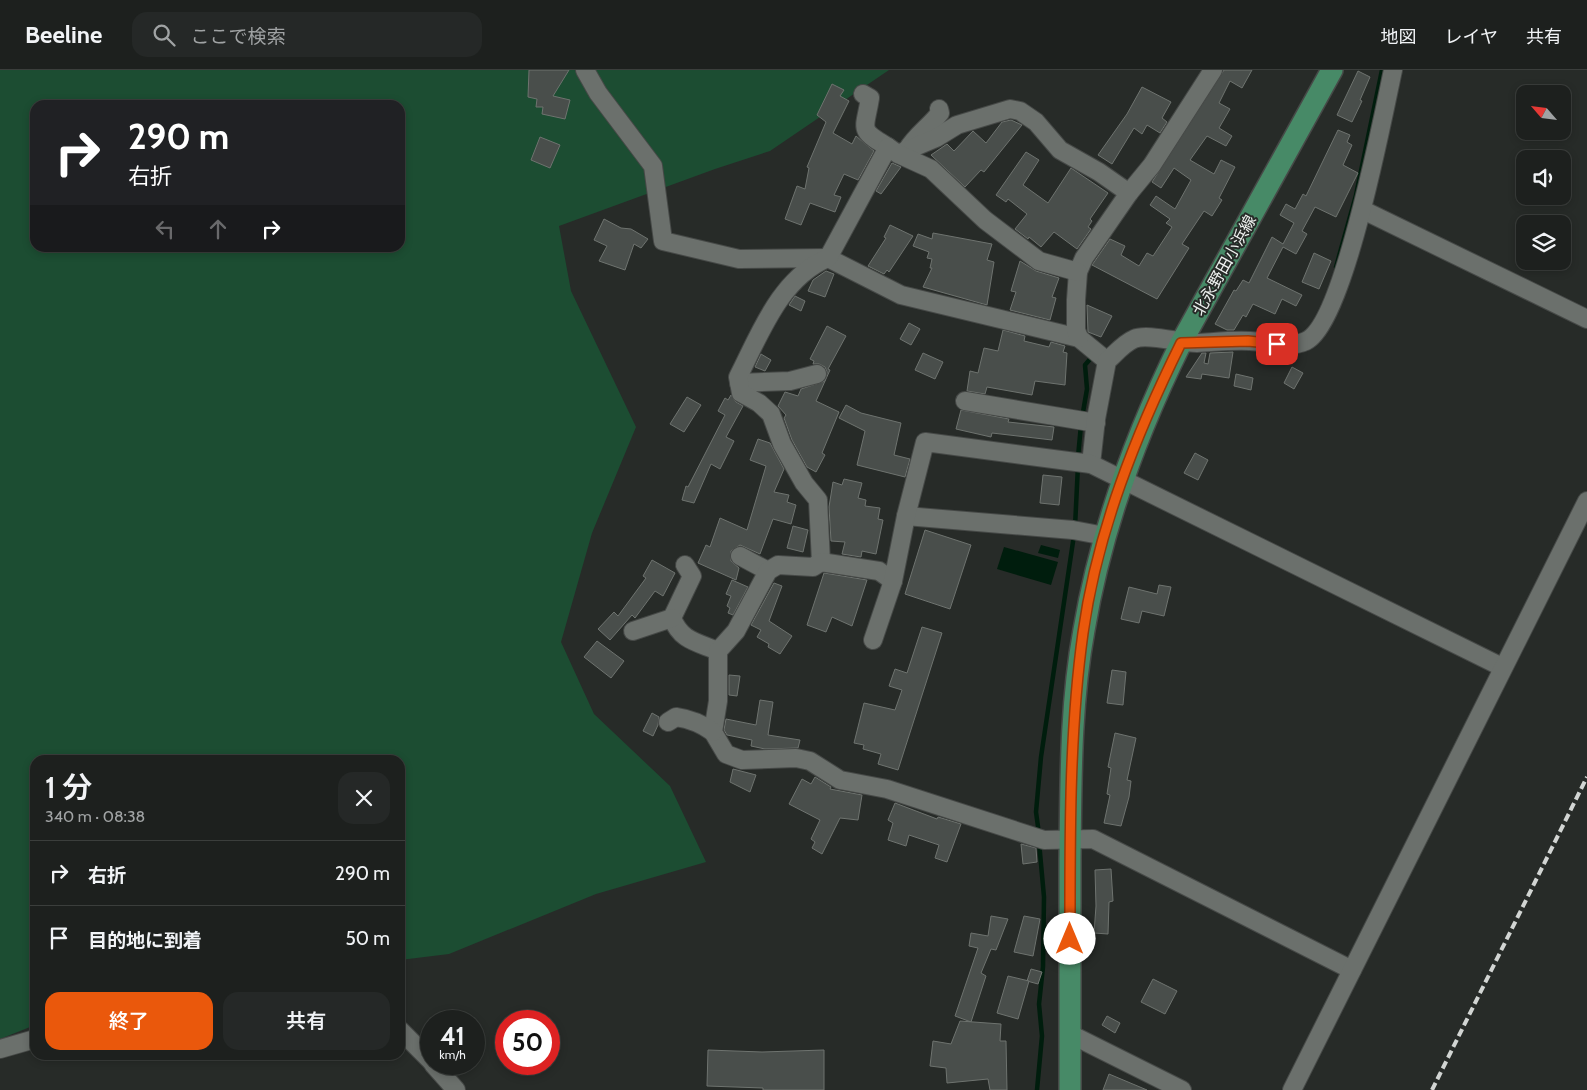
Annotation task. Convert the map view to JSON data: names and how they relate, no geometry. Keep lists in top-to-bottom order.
{
  "streets": {
    "main road": ["北永野田小浜線"]
  },
  "north": "top left",
  "page": {
    "header": "Beeline",
    "search": "ここで検索",
    "nav": ["地図", "レイヤ", "共有"],
    "turn": ["290 m", "右折"],
    "heading": ["1 分", "340 m · 08:38"],
    "list": [
      {
        "name": "右折",
        "value": "290 m"
      },
      {
        "name": "目的地に到着",
        "value": "50 m"
      }
    ],
    "buttons": ["終了", "共有"],
    "speed": "41 km/h",
    "limit": "50"
  }
}
